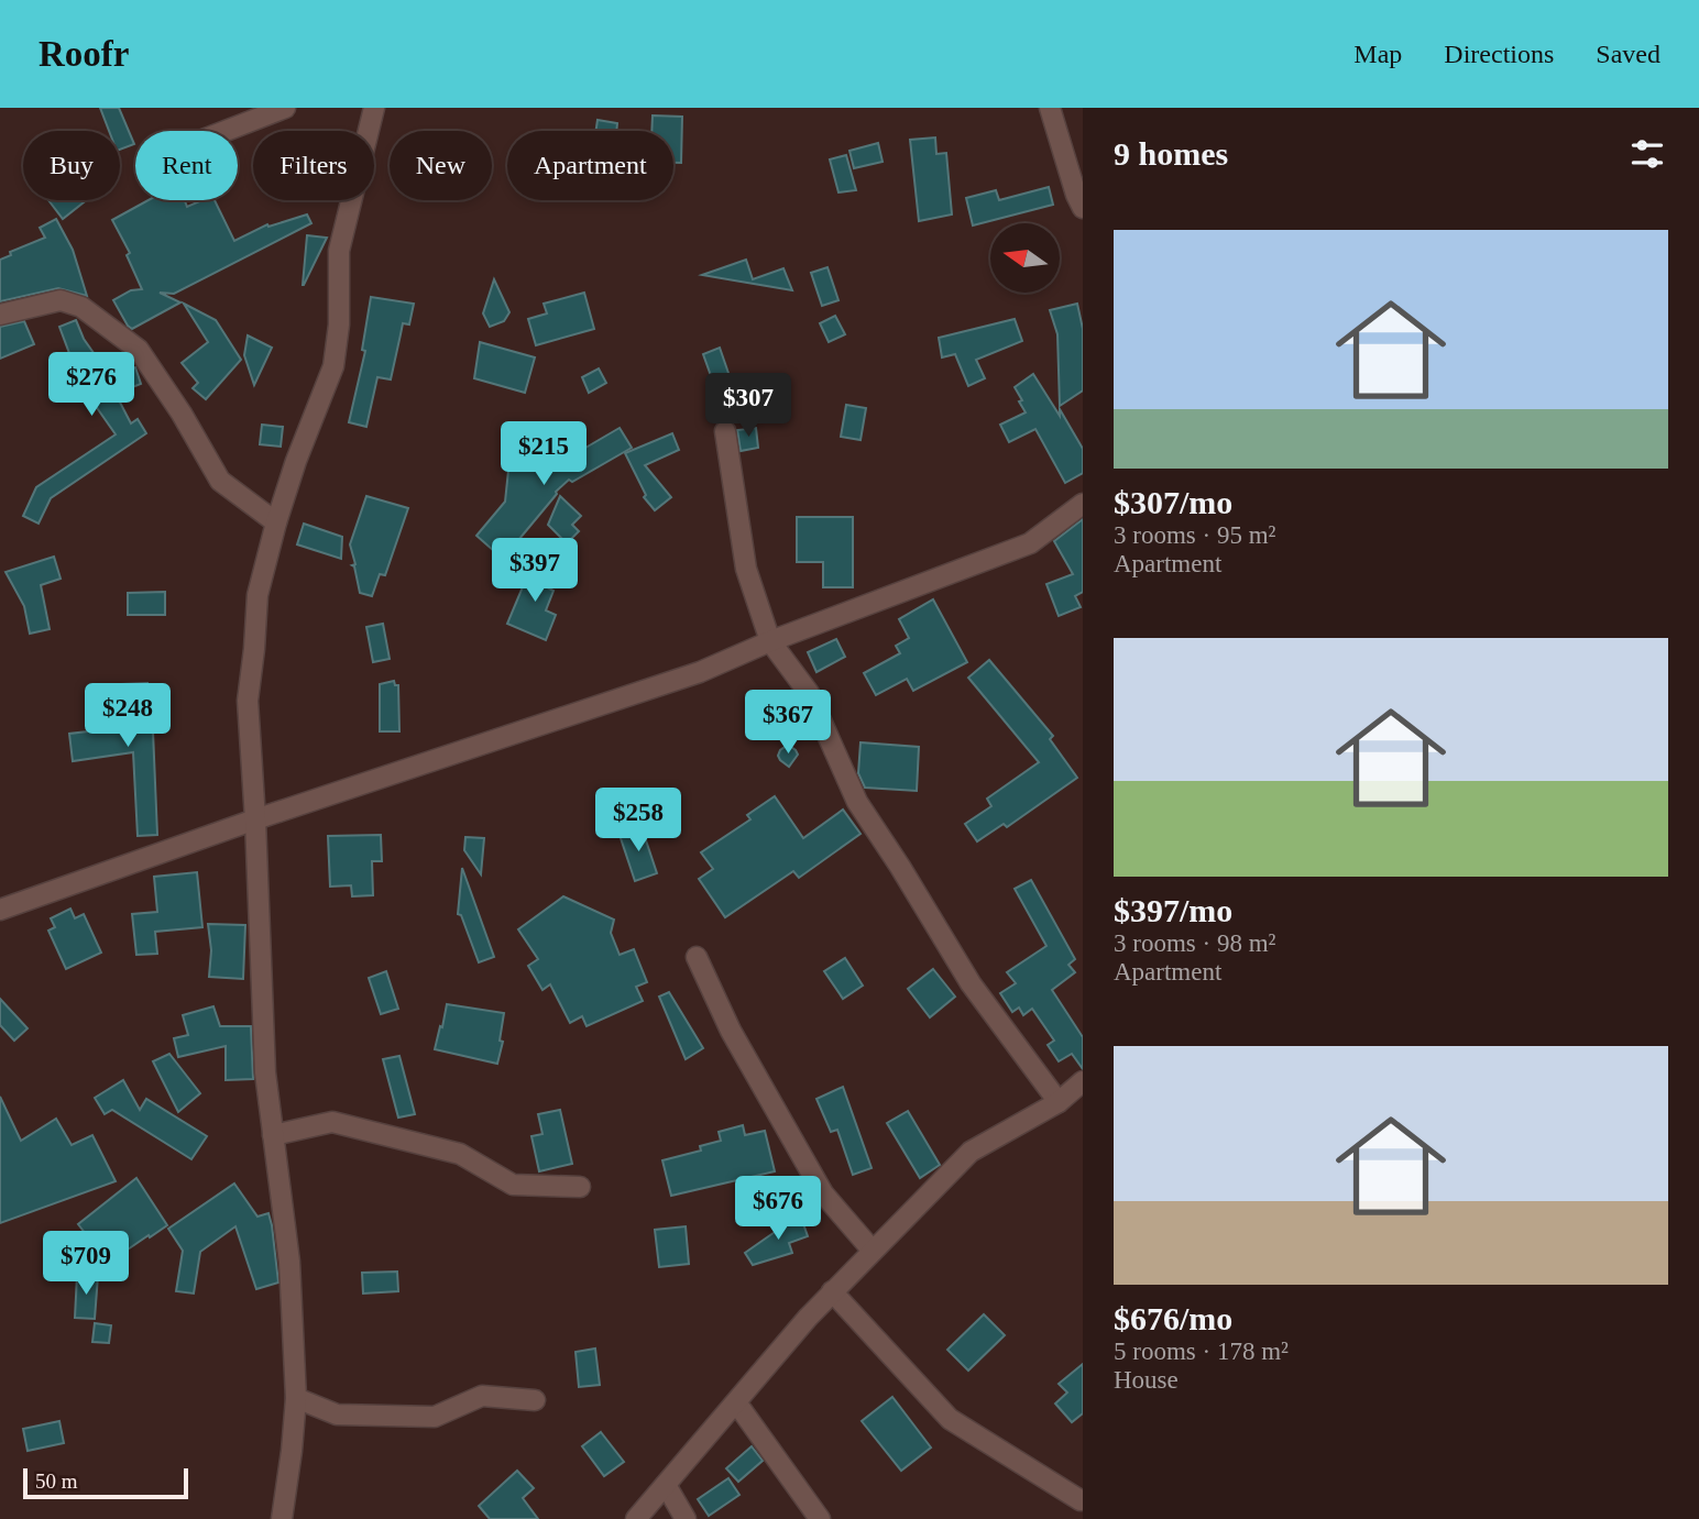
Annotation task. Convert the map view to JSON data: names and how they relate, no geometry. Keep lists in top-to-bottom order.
{
  "scale_bar": "50 m",
  "north": "left",
  "page": {
    "header": "Roofr",
    "nav": ["Map", "Directions", "Saved"],
    "heading": "9 homes",
    "chip": [
      "Buy",
      "Rent",
      "Filters",
      "New",
      "Apartment"
    ],
    "list": [
      {
        "name": "$307/mo",
        "note": "3 rooms · 95 m² · Apartment"
      },
      {
        "name": "$397/mo",
        "note": "3 rooms · 98 m² · Apartment"
      },
      {
        "name": "$676/mo",
        "note": "5 rooms · 178 m² · House"
      }
    ],
    "price": [
      "$276",
      "$307",
      "$215",
      "$397",
      "$248",
      "$367",
      "$258",
      "$676",
      "$709"
    ],
    "scale": "50 m"
  }
}
